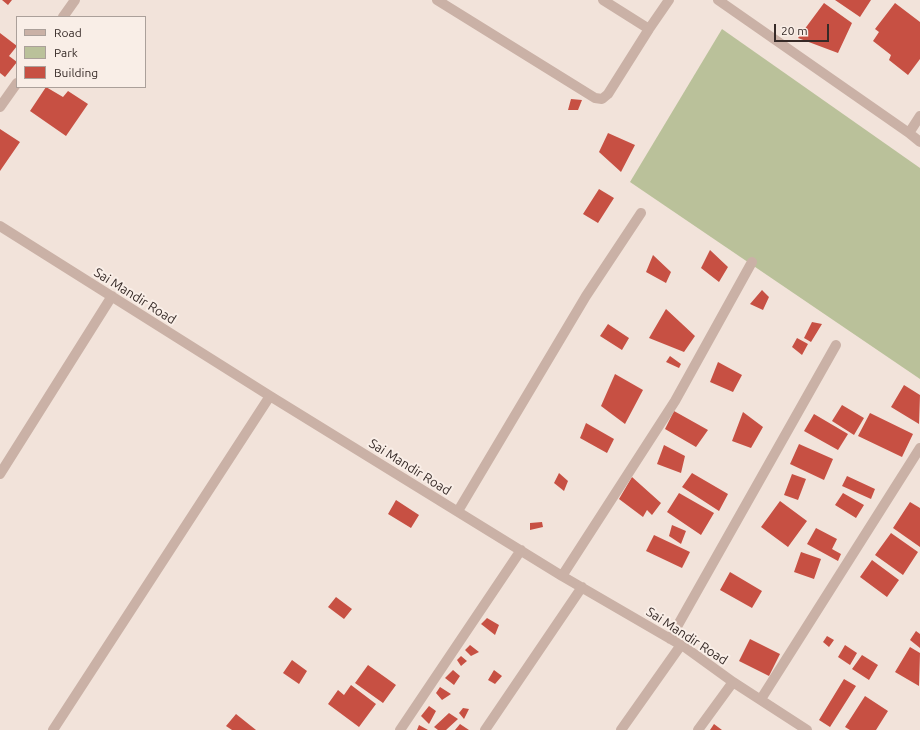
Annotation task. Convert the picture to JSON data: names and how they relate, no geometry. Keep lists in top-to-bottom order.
{
  "streets": {
    "street": ["Sai Mandir Road"]
  },
  "legend": ["Road", "Park", "Building"],
  "scale_bar": "20 m"
}
